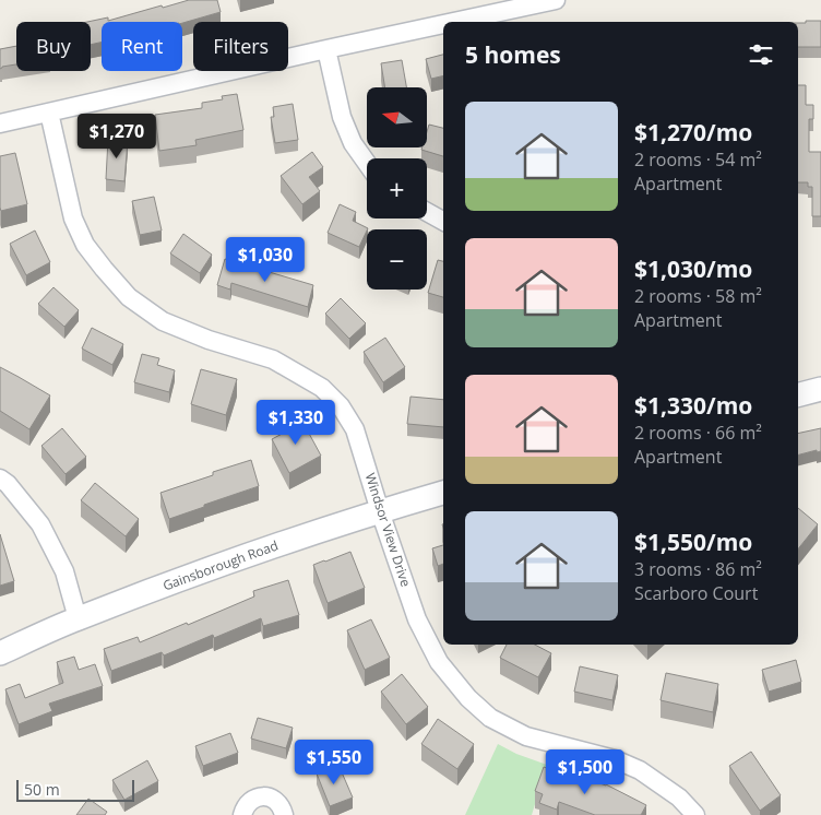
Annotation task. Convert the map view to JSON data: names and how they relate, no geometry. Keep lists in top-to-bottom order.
{
  "streets": {
    "street": ["Windsor View Drive", "Gainsborough Road"]
  },
  "crossings": [
    ["Windsor View Drive", "Gainsborough Road"]
  ],
  "scale_bar": "50 m",
  "north": "left",
  "page": {
    "chip": ["Buy", "Rent", "Filters"],
    "heading": "5 homes",
    "map_buttons": ["+", "−"],
    "list": [
      {
        "name": "$1,270/mo",
        "note": "2 rooms · 54 m² · Apartment"
      },
      {
        "name": "$1,030/mo",
        "note": "2 rooms · 58 m² · Apartment"
      },
      {
        "name": "$1,330/mo",
        "note": "2 rooms · 66 m² · Apartment"
      },
      {
        "name": "$1,550/mo",
        "note": "3 rooms · 86 m² · Scarboro Court"
      }
    ],
    "price": [
      "$1,270",
      "$1,030",
      "$1,330",
      "$1,550",
      "$1,500"
    ],
    "scale": "50 m"
  }
}
